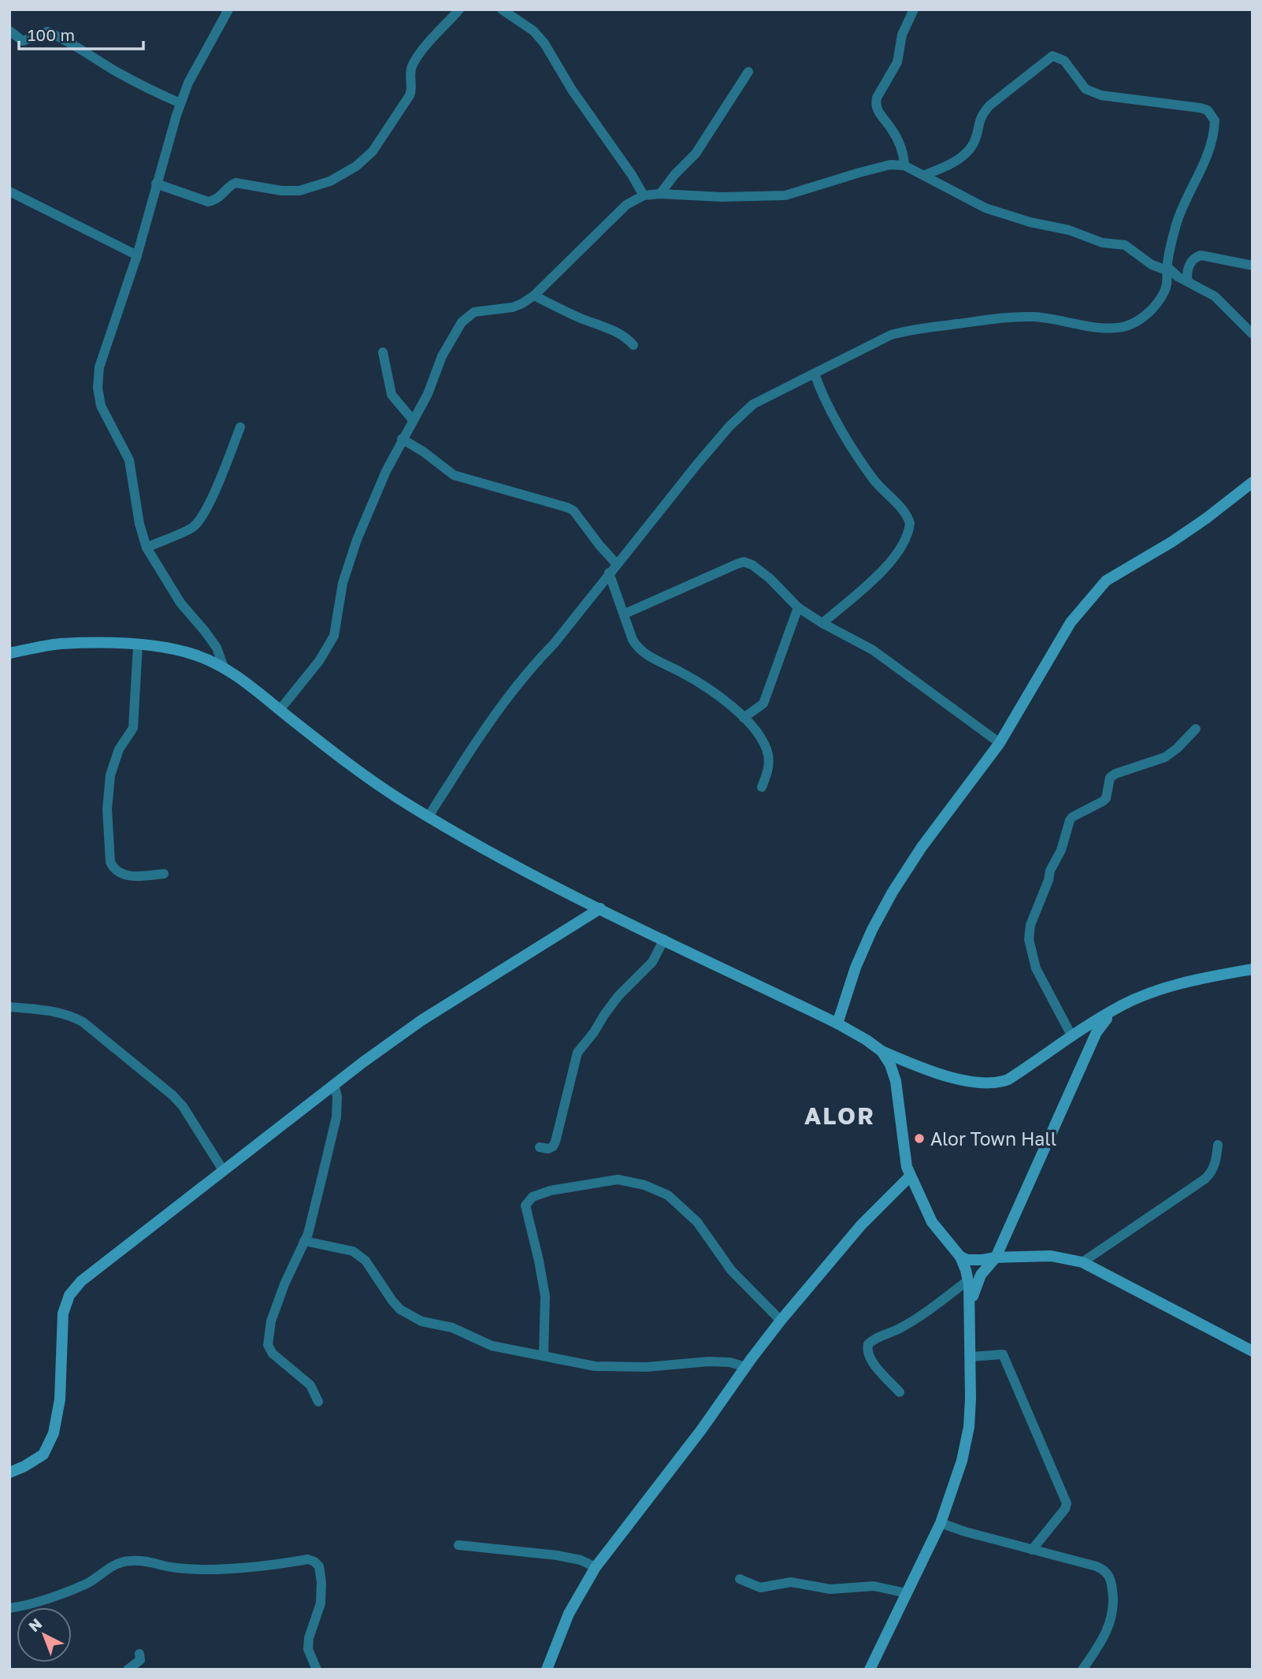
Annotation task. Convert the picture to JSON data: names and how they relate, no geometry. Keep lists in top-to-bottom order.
{
  "districts": ["ALOR"],
  "places": ["Alor Town Hall"],
  "scale_bar": "100 m",
  "north": "top left"
}
